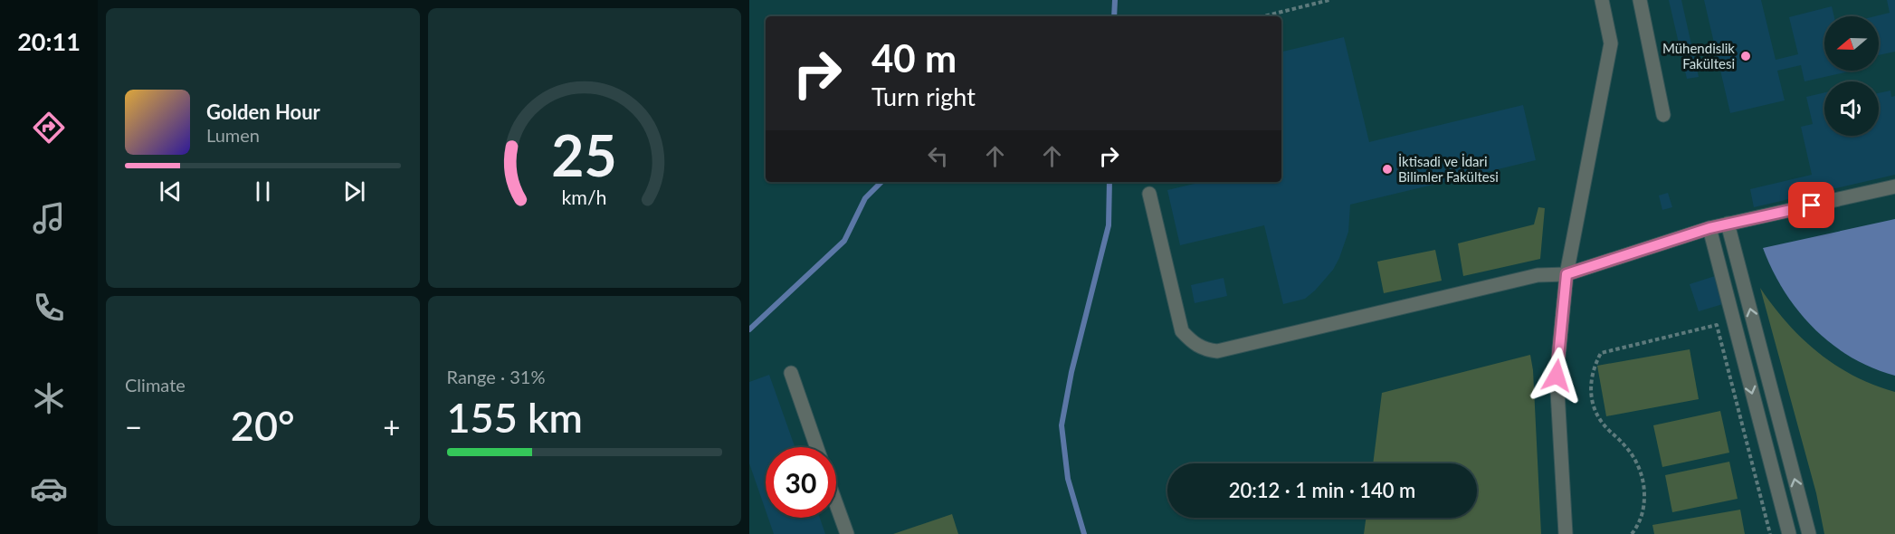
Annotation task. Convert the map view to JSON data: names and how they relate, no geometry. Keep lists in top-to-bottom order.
{
  "places": ["Mühendislik Fakültesi", "İktisadi ve İdari Bilimler Fakültesi"],
  "north": "left",
  "page": {
    "tabs": "20:11",
    "turn": ["40 m", "Turn right"],
    "song": ["Golden Hour", "Lumen"],
    "tile": [
      "Climate",
      ["Range · 31%", "155 km"]
    ],
    "heat": ["−", "20°", "+"],
    "limit": "30",
    "trip": "20:12 · 1 min · 140 m",
    "gauge": ["25", "km/h"]
  }
}
